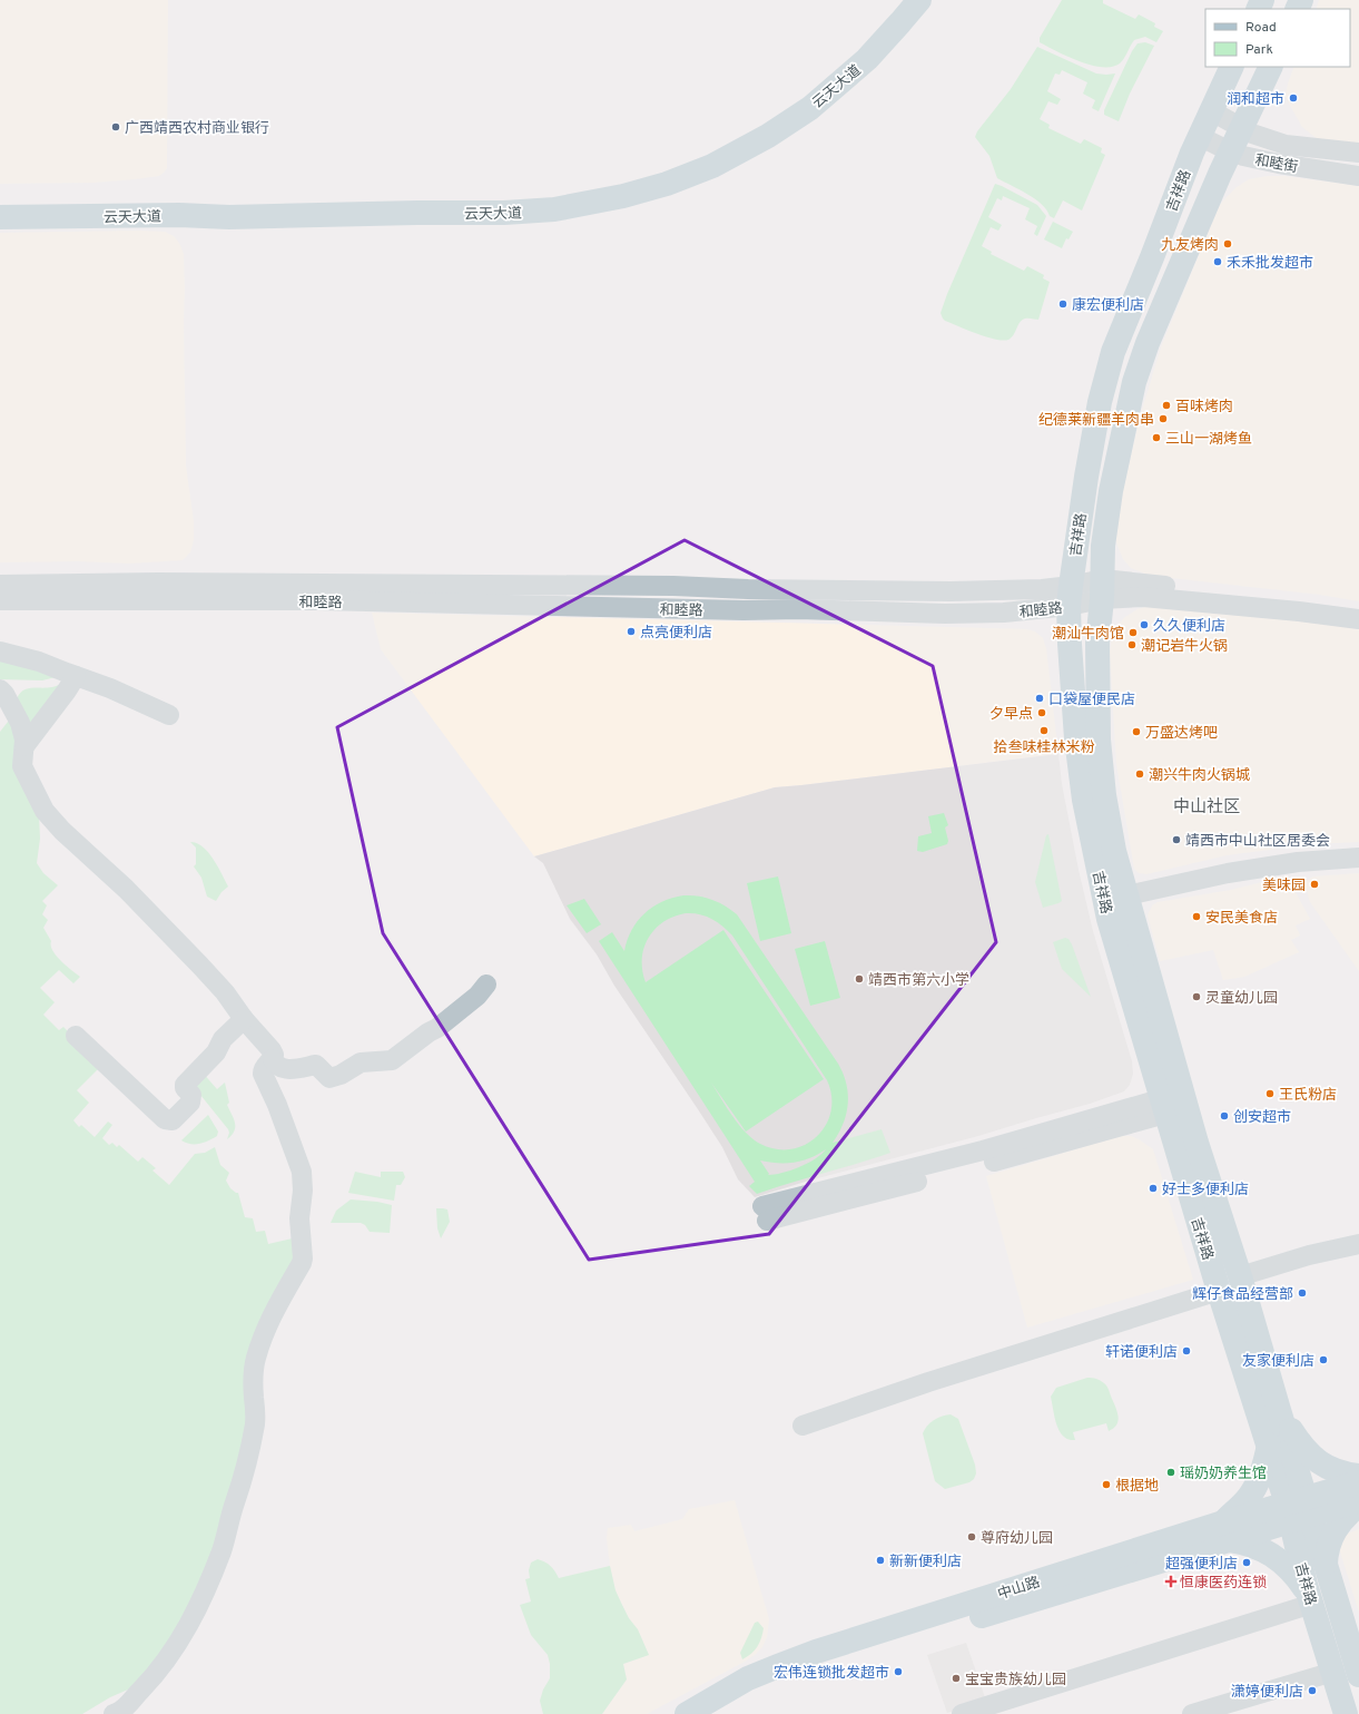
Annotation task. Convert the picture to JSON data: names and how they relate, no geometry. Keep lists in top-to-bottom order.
{
  "streets": {
    "main road": ["云天大道", "吉祥路", "中山路"],
    "street": ["和睦街", "和睦路"]
  },
  "crossings": [
    ["和睦街", "吉祥路"],
    ["吉祥路", "和睦路"],
    ["吉祥路", "中山路"]
  ],
  "districts": ["中山社区"],
  "places": {
    "other": [
      "润和超市",
      "广西靖西农村商业银行",
      "九友烤肉",
      "禾禾批发超市",
      "康宏便利店",
      "百味烤肉",
      "纪德莱新疆羊肉串",
      "三山一湖烤鱼",
      "久久便利店",
      "点亮便利店",
      "潮汕牛肉馆",
      "潮记岩牛火锅",
      "口袋屋便民店",
      "夕早点",
      "拾叁味·桂林米粉",
      "万盛达烤吧",
      "潮兴牛肉火锅城",
      "靖西市中山社区居委会",
      "美味园",
      "安民美食店",
      "靖西市第六小学",
      "灵童幼儿园",
      "王氏粉店",
      "创安超市",
      "好士多便利店",
      "辉仔食品经营部",
      "轩诺便利店",
      "友家便利店",
      "瑶奶奶养生馆",
      "根据地",
      "尊府幼儿园",
      "新新便利店",
      "超强便利店",
      "宏伟连锁批发超市",
      "宝宝贵族幼儿园",
      "潇婷便利店"
    ],
    "health": ["恒康医药连锁"]
  },
  "legend": ["Road", "Park"]
}
